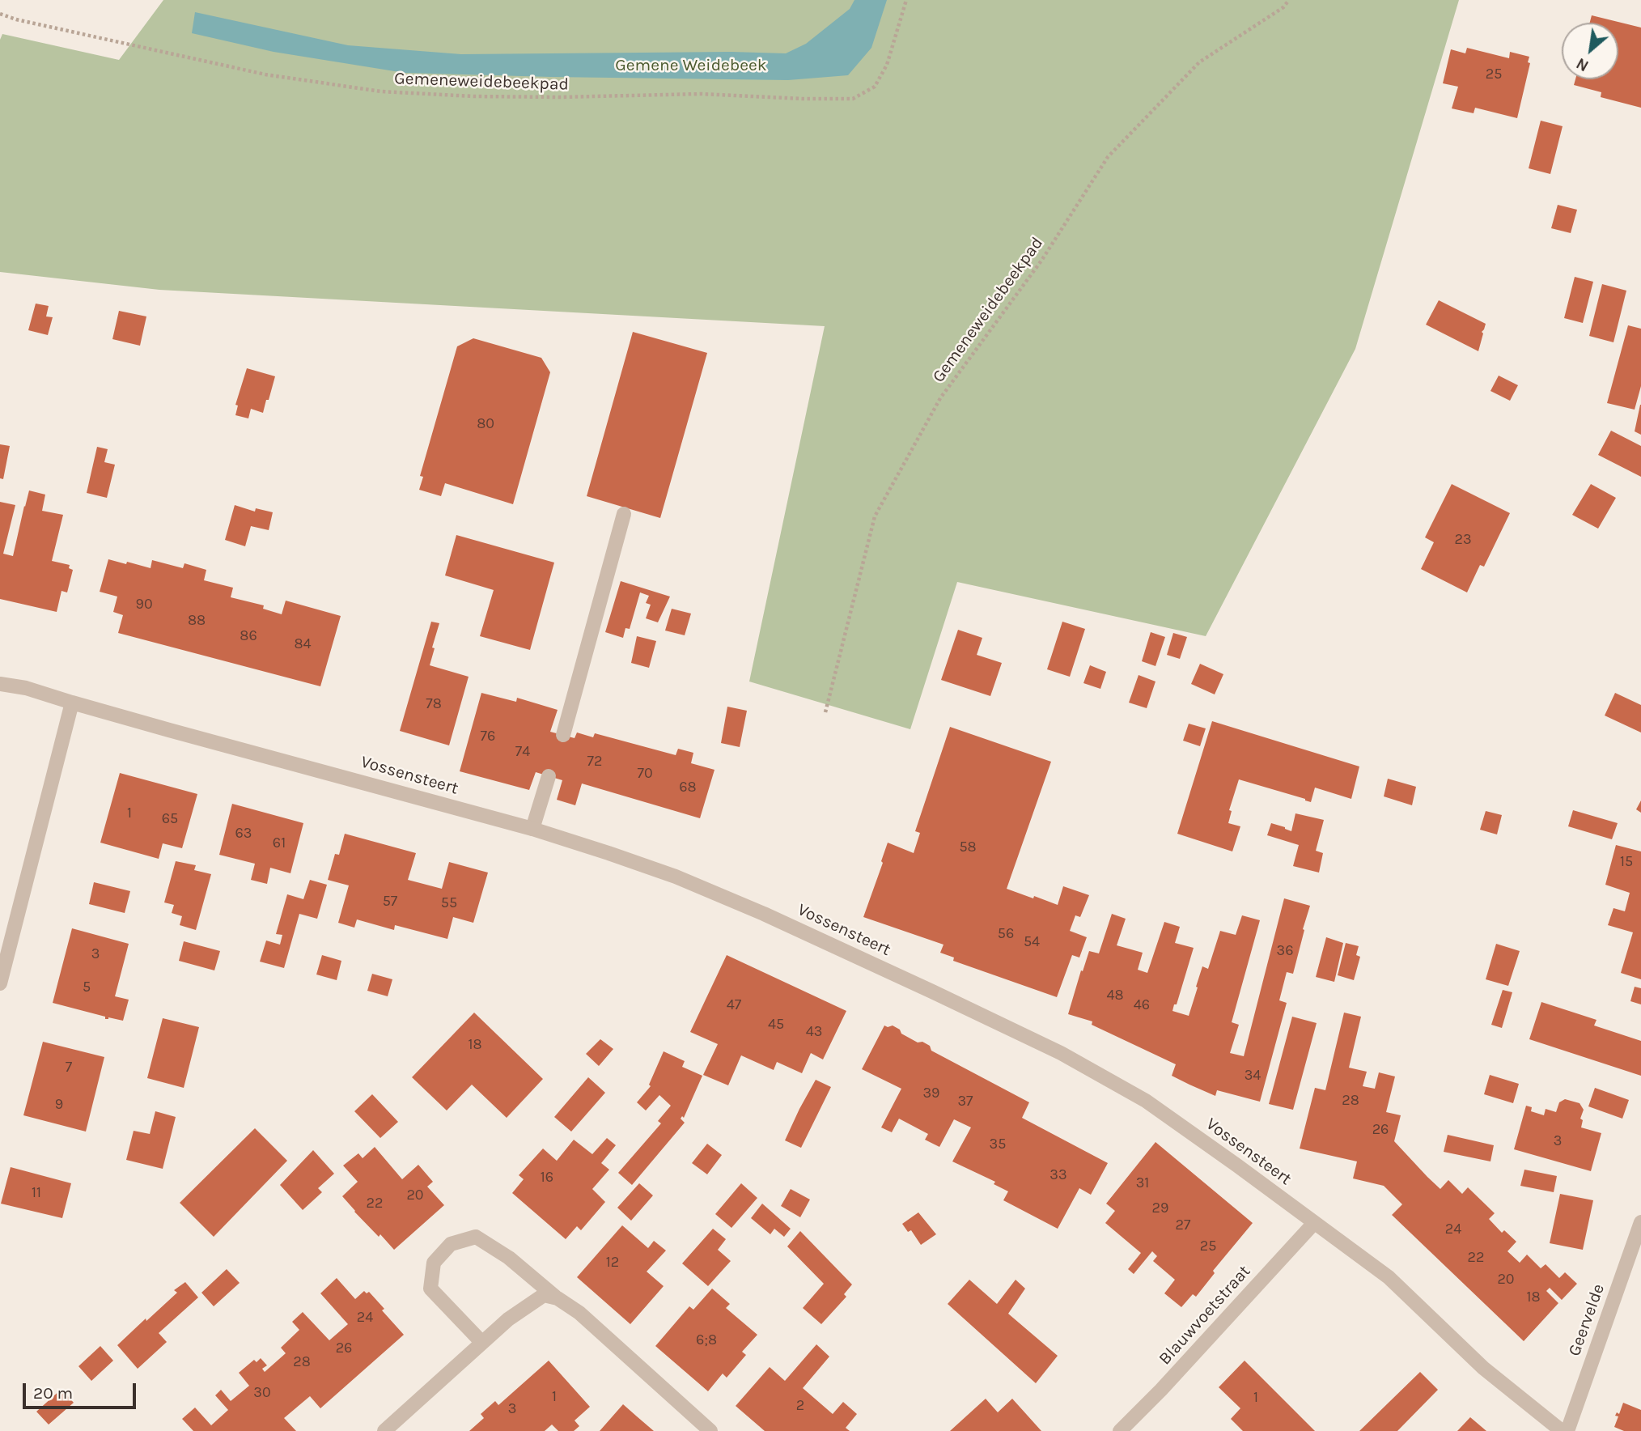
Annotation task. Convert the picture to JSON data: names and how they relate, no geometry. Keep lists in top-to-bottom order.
{
  "streets": {
    "street": ["Vossensteert", "Blauwvoetstraat", "Geervelde"],
    "path": ["Gemeneweidebeekpad"]
  },
  "crossings": [
    ["Vossensteert", "Blauwvoetstraat"]
  ],
  "parks": ["Gemene Weidebeek"],
  "house_numbers": [
    "25",
    "80",
    "23",
    "90",
    "88",
    "86",
    "84",
    "78",
    "76",
    "74",
    "72",
    "70",
    "68",
    "1",
    "65",
    "63",
    "61",
    "58",
    "15",
    "57",
    "55",
    "56",
    "54",
    "36",
    "3",
    "5",
    "48",
    "47",
    "46",
    "45",
    "43",
    "18",
    "7",
    "34",
    "39",
    "28",
    "37",
    "9",
    "26",
    "3",
    "35",
    "33",
    "16",
    "31",
    "11",
    "20",
    "22",
    "29",
    "27",
    "24",
    "25",
    "22",
    "12",
    "20",
    "18",
    "24",
    "6;8",
    "26",
    "28",
    "30",
    "1",
    "1",
    "2",
    "3"
  ],
  "scale_bar": "20 m",
  "north": "bottom left"
}
